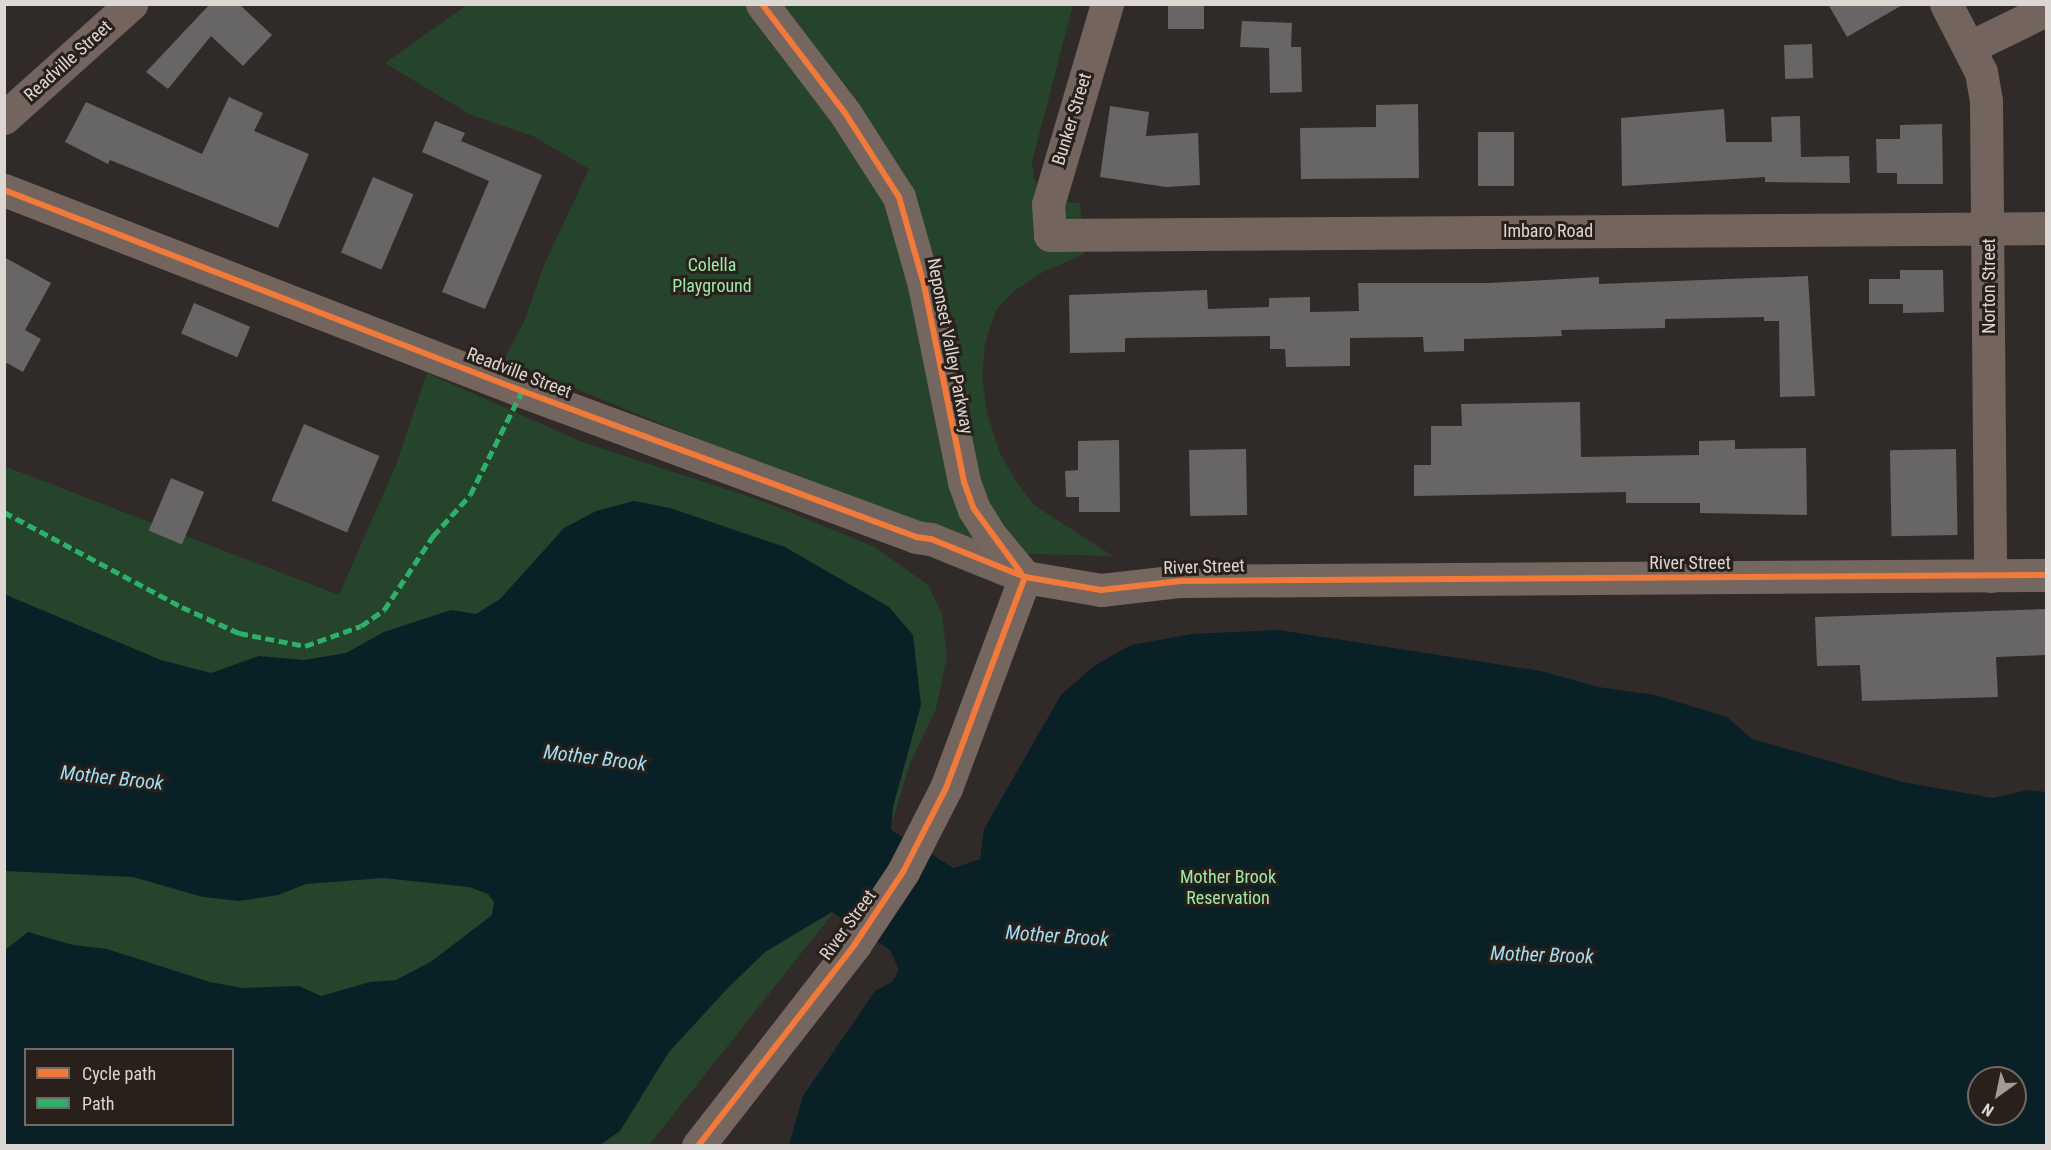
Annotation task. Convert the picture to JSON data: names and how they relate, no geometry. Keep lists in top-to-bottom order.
{
  "streets": {
    "main road": ["Neponset Valley Parkway", "River Street"],
    "street": [
      "Readville Street",
      "Bunker Street",
      "Imbaro Road",
      "Norton Street"
    ]
  },
  "crossings": [
    ["Readville Street", "Neponset Valley Parkway"],
    ["Readville Street", "River Street"],
    ["Bunker Street", "Imbaro Road"],
    ["Imbaro Road", "Norton Street"],
    ["Norton Street", "River Street"],
    ["Neponset Valley Parkway", "River Street"]
  ],
  "water": ["Mother Brook"],
  "parks": ["Colella Playground", "Mother Brook Reservation"],
  "legend": ["Cycle path", "Path"],
  "north": "bottom left"
}
